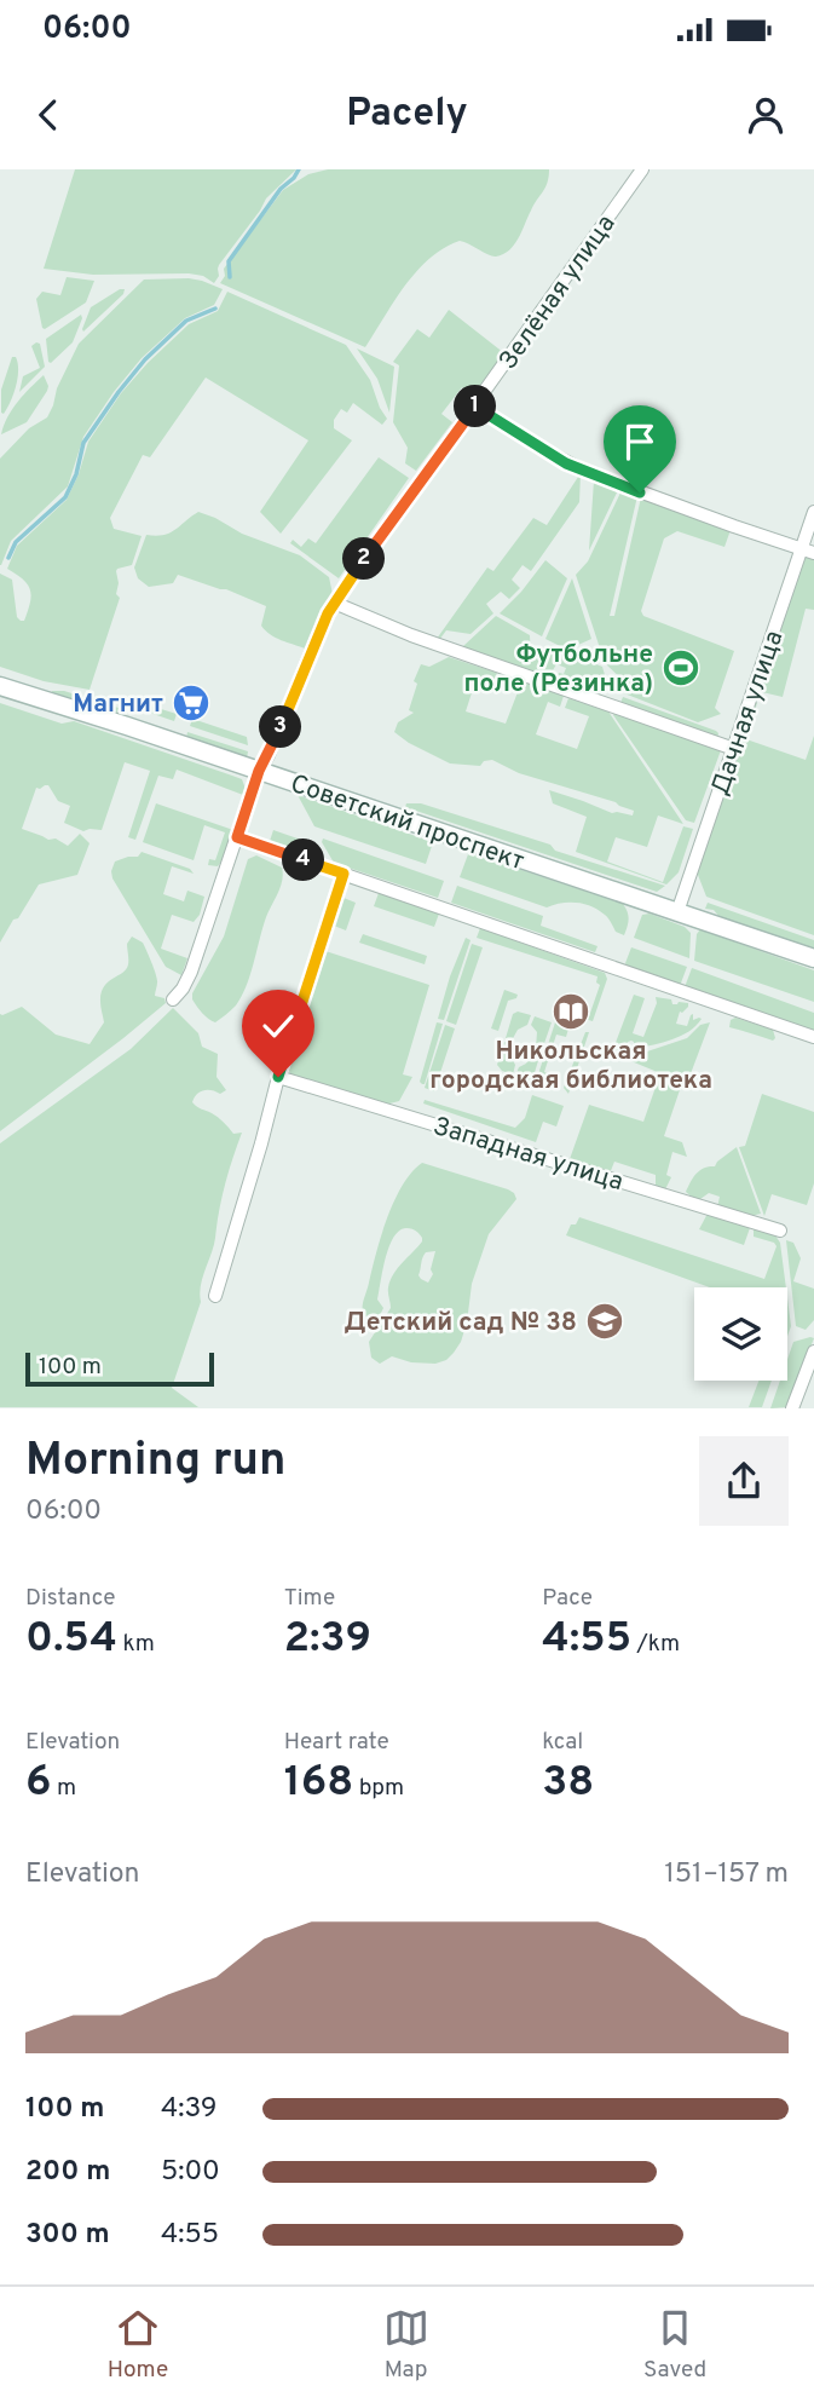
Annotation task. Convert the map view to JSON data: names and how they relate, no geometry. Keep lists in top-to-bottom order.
{
  "streets": {
    "main road": ["Советский проспект"],
    "street": ["Зелёная улица", "Дачная улица", "Западная улица"]
  },
  "crossings": [
    ["Зелёная улица", "Советский проспект"],
    ["Дачная улица", "Советский проспект"]
  ],
  "places": {
    "sports": ["Футбольне поле (Резинка)"],
    "supermarket": ["Магнит"],
    "library": ["Никольская городская библиотека"],
    "school or university": ["Детский сад № 38"]
  },
  "scale_bar": "100 m",
  "page": {
    "status": "06:00",
    "header": "Pacely",
    "pins": [
      "1",
      "2",
      "3",
      "4"
    ],
    "scale": "100 m",
    "heading": ["Morning run", "06:00"],
    "stats": [
      ["Distance", "0.54 km"],
      ["Time", "2:39"],
      ["Pace", "4:55 /km"],
      ["Elevation", "6 m"],
      ["Heart rate", "168 bpm"],
      ["kcal", "38"]
    ],
    "chart": ["Elevation", "151–157 m"],
    "list": [
      {
        "name": "100 m",
        "note": "4:39"
      },
      {
        "name": "200 m",
        "note": "5:00"
      },
      {
        "name": "300 m",
        "note": "4:55"
      }
    ],
    "tabs": ["Home", "Map", "Saved"]
  }
}
